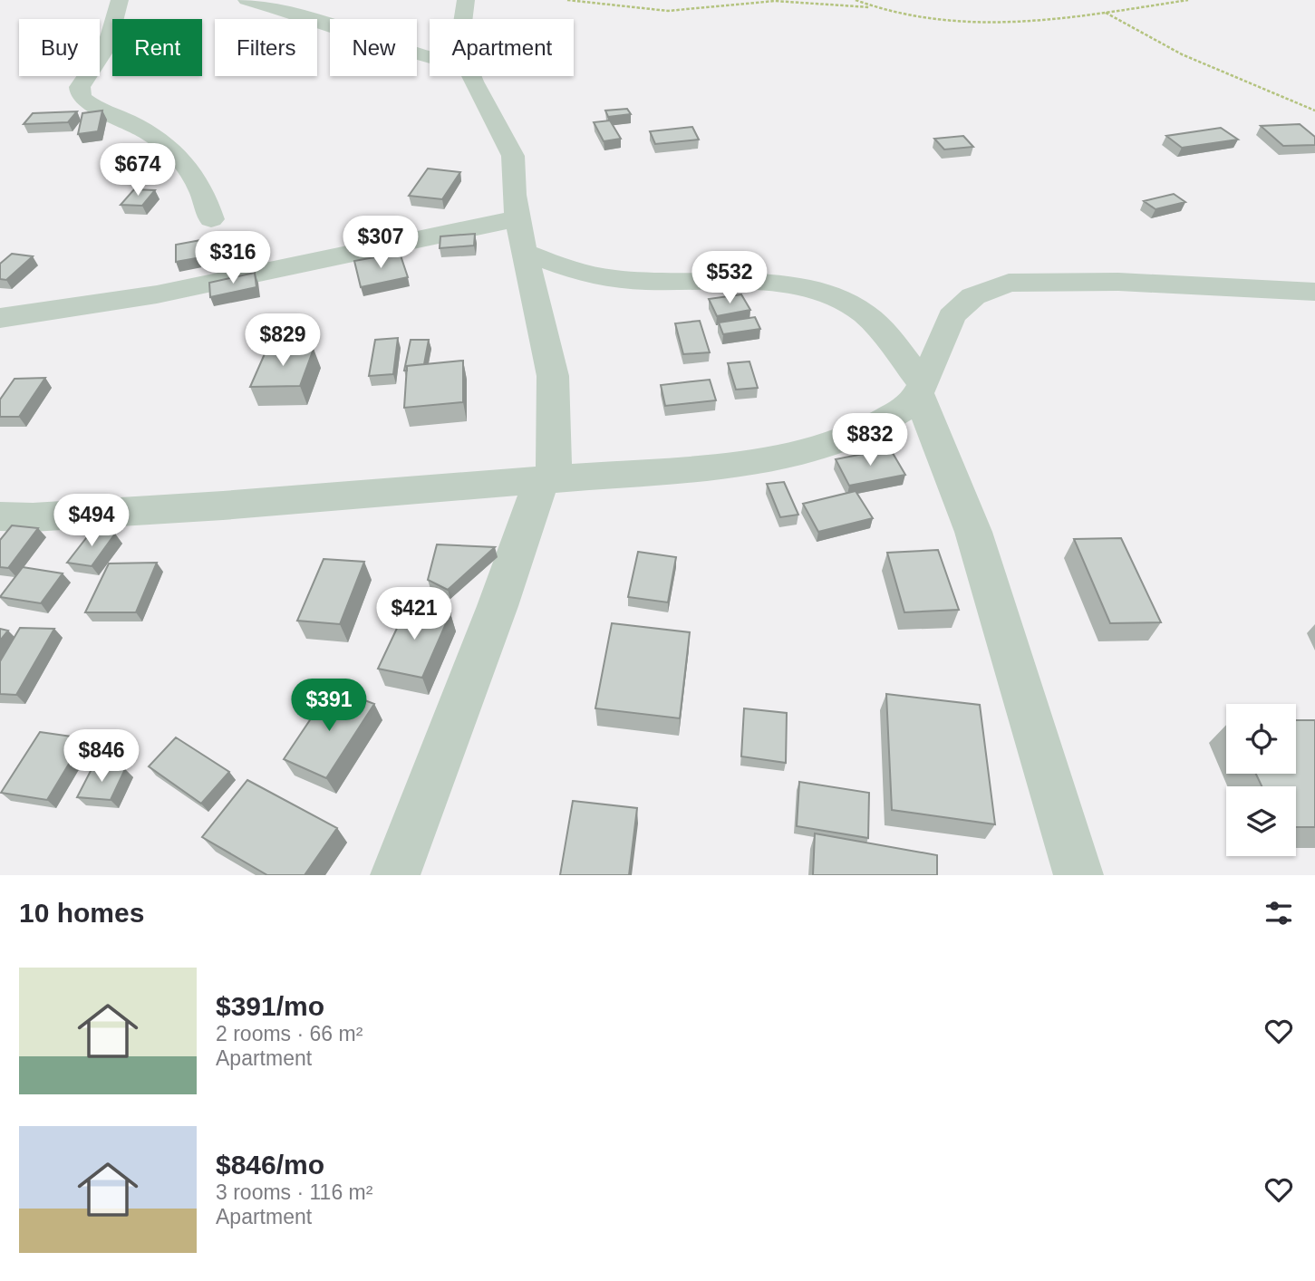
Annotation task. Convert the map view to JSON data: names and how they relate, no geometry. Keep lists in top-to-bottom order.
{
  "page": {
    "chip": [
      "Buy",
      "Rent",
      "Filters",
      "New",
      "Apartment"
    ],
    "price": [
      "$674",
      "$307",
      "$316",
      "$532",
      "$829",
      "$832",
      "$494",
      "$421",
      "$391",
      "$846"
    ],
    "heading": "10 homes",
    "list": [
      {
        "name": "$391/mo",
        "note": "2 rooms · 66 m² · Apartment"
      },
      {
        "name": "$846/mo",
        "note": "3 rooms · 116 m² · Apartment"
      }
    ]
  }
}
